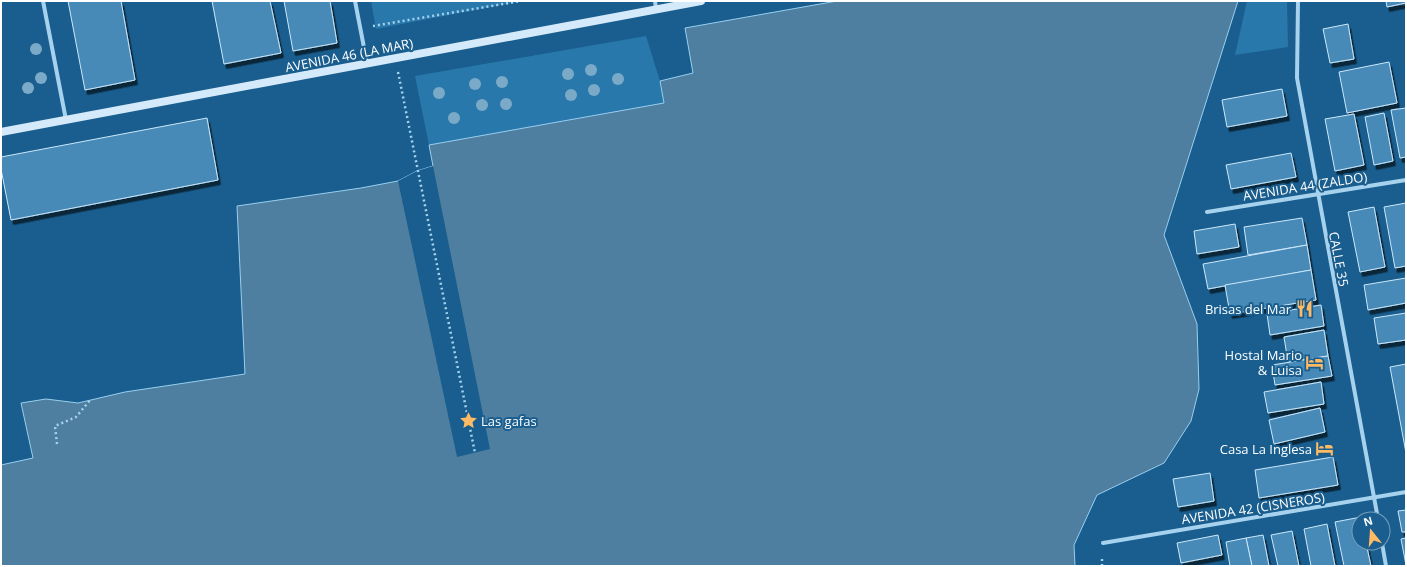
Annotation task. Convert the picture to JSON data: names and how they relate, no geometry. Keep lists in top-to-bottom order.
{
  "streets": {
    "main road": ["AVENIDA 46 (LA MAR)"],
    "street": ["AVENIDA 44 (ZALDO)", "CALLE 35", "AVENIDA 42 (CISNEROS)"]
  },
  "crossings": [
    ["AVENIDA 44 (ZALDO)", "CALLE 35"],
    ["CALLE 35", "AVENIDA 42 (CISNEROS)"]
  ],
  "places": {
    "restaurant": ["Brisas del Mar"],
    "hotel": ["Hostal Mario & Luisa", "Casa La Inglesa"],
    "place": ["Las gafas"]
  },
  "north": "top"
}
